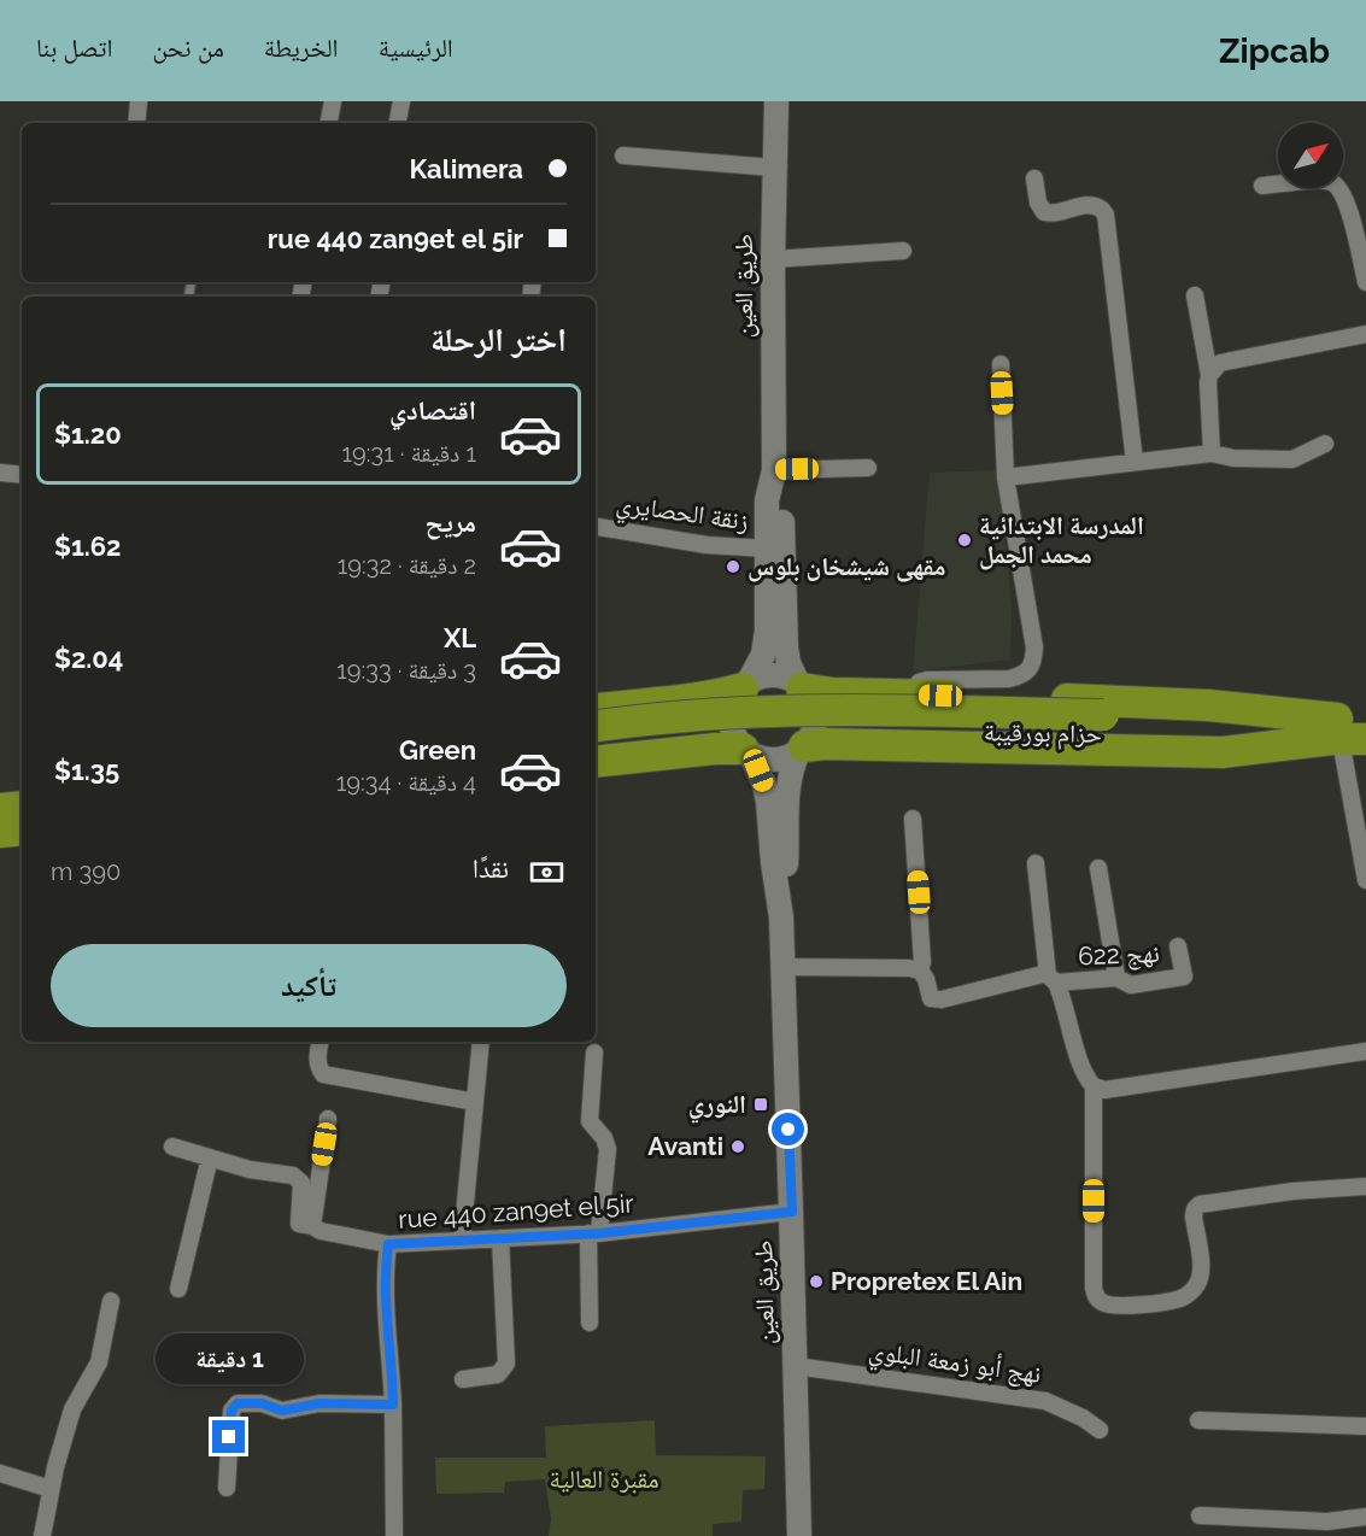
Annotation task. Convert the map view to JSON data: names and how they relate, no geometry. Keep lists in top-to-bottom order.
{
  "streets": {
    "highway": ["حزام بورقيبة"],
    "main road": ["طريق العين"],
    "street": [
      "زنقة الحصايري",
      "نهج 622",
      "rue 440 zan9et el 5ir",
      "نهج أبو زمعة البلوي"
    ]
  },
  "crossings": [
    ["طريق العين", "زنقة الحصايري"],
    ["طريق العين", "rue 440 zan9et el 5ir"],
    ["طريق العين", "نهج أبو زمعة البلوي"]
  ],
  "parks": ["مقبرة العالية"],
  "places": {
    "other": [
      "المدرسة الابتدائية محمد الجمل",
      "مقهى شيشخان بلوس",
      "Avanti",
      "Propretex El Ain"
    ],
    "transit": ["النوري"]
  },
  "north": "top right",
  "page": {
    "header": "Zipcab",
    "nav": [
      "الرئيسية",
      "الخريطة",
      "من نحن",
      "اتصل بنا"
    ],
    "banner": ["Kalimera", "rue 440 zan9et el 5ir"],
    "heading": "اختر الرحلة",
    "list": [
      {
        "name": "اقتصادي",
        "note": "1 دقيقة · 19:31",
        "value": "$1.20"
      },
      {
        "name": "مريح",
        "note": "2 دقيقة · 19:32",
        "value": "$1.62"
      },
      {
        "name": "XL",
        "note": "3 دقيقة · 19:33",
        "value": "$2.04"
      },
      {
        "name": "Green",
        "note": "4 دقيقة · 19:34",
        "value": "$1.35"
      }
    ],
    "pay": ["نقدًا", "390 m"],
    "buttons": "تأكيد",
    "bubble": "1 دقيقة"
  }
}
